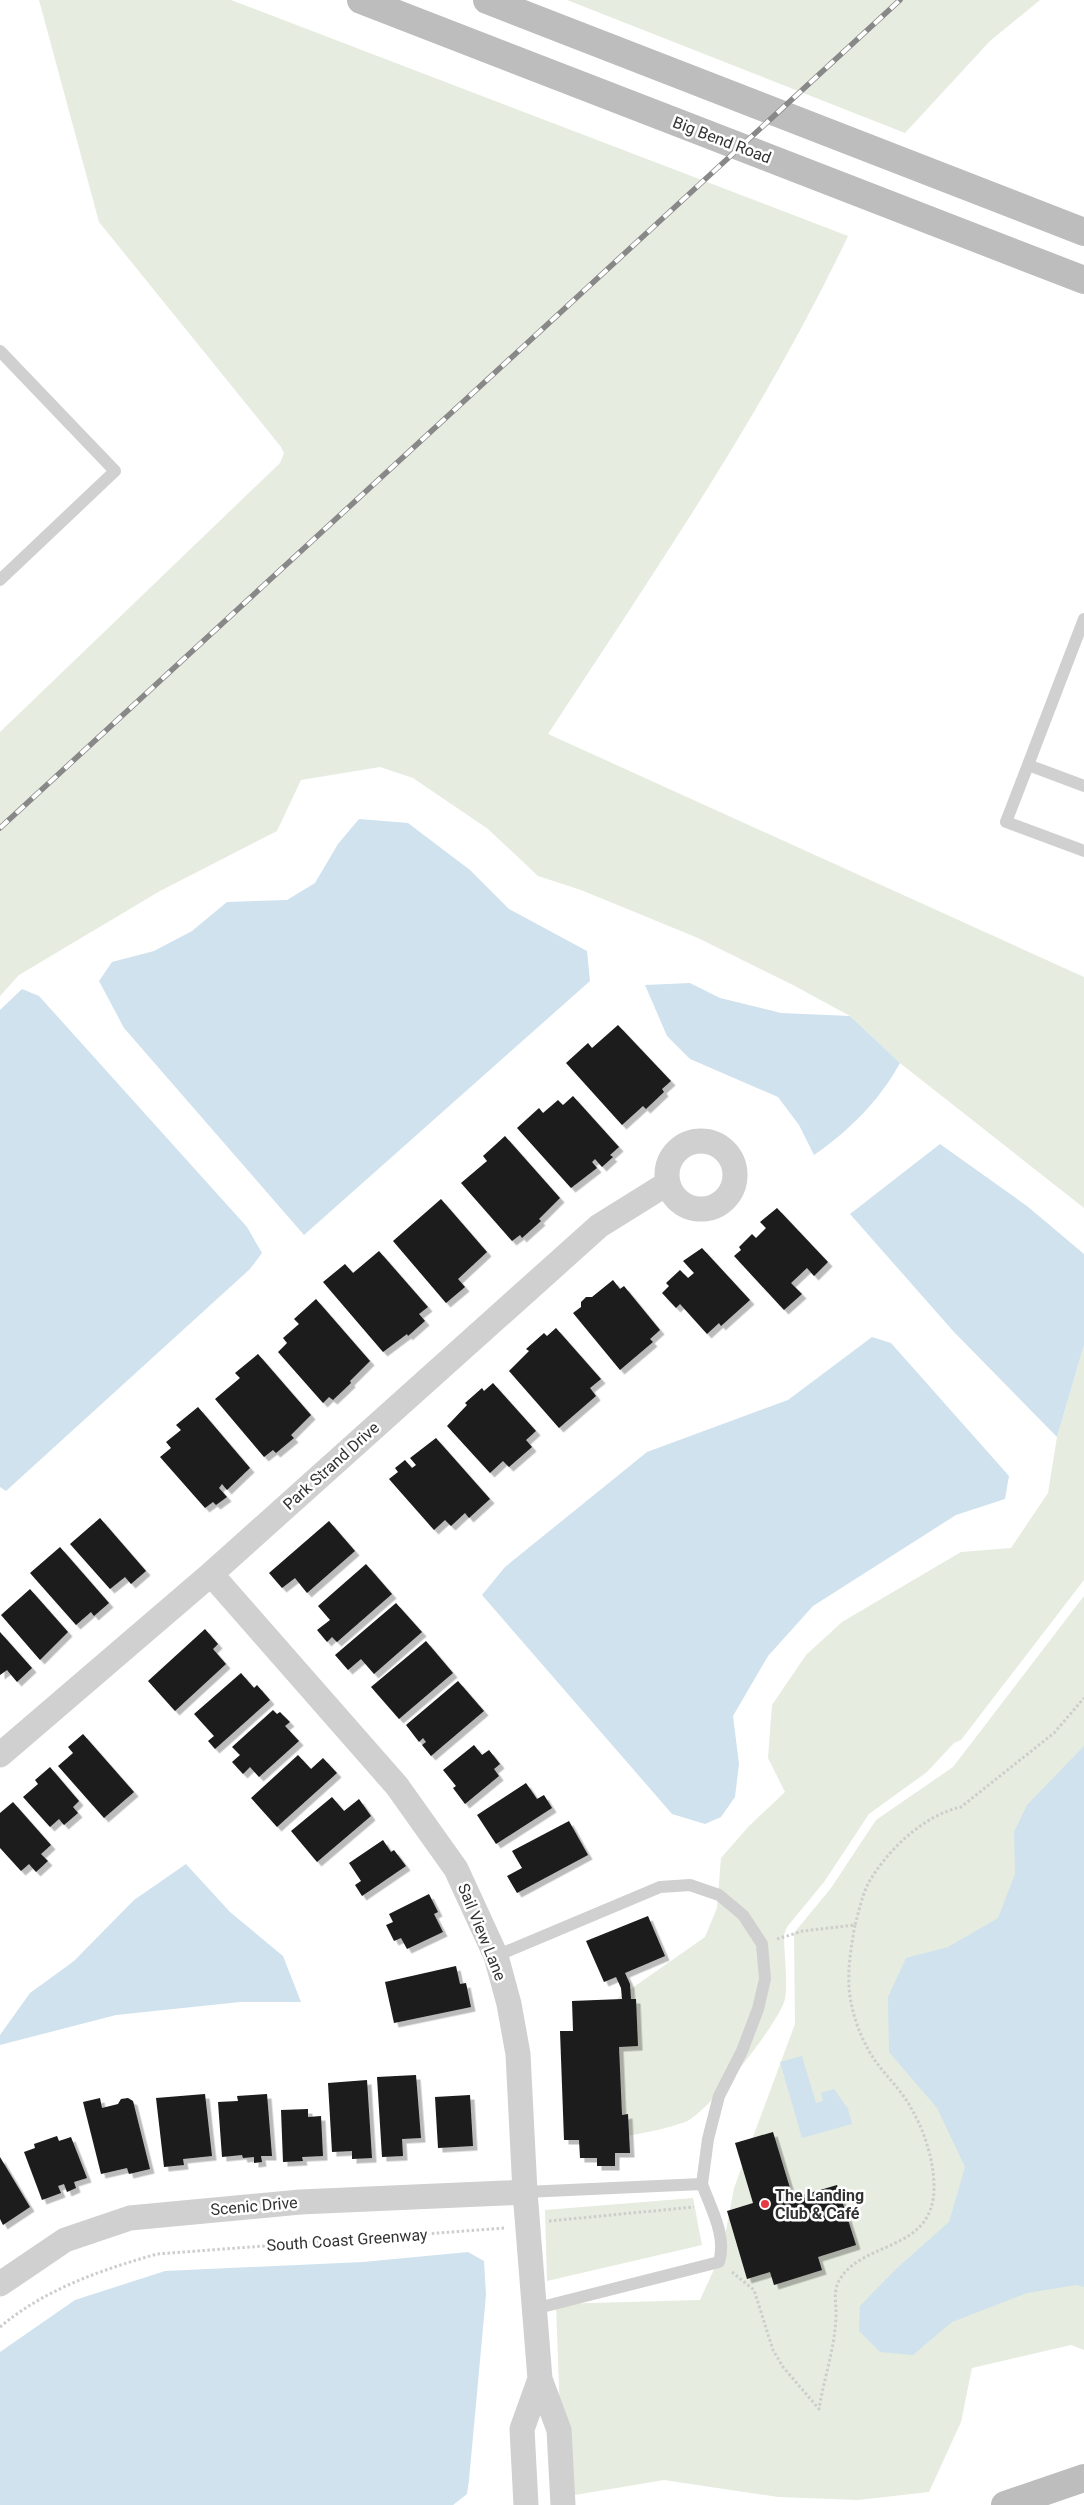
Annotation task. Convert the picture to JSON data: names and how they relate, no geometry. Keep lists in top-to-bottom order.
{
  "streets": {
    "main road": ["Big Bend Road"],
    "street": ["Park Strand Drive", "Sail View Lane", "Scenic Drive"],
    "path": ["South Coast Greenway"]
  },
  "crossings": [
    ["Park Strand Drive", "Sail View Lane"],
    ["Sail View Lane", "Scenic Drive"],
    ["Sail View Lane", "South Coast Greenway"]
  ],
  "places": ["The Landing Club & Café"]
}
